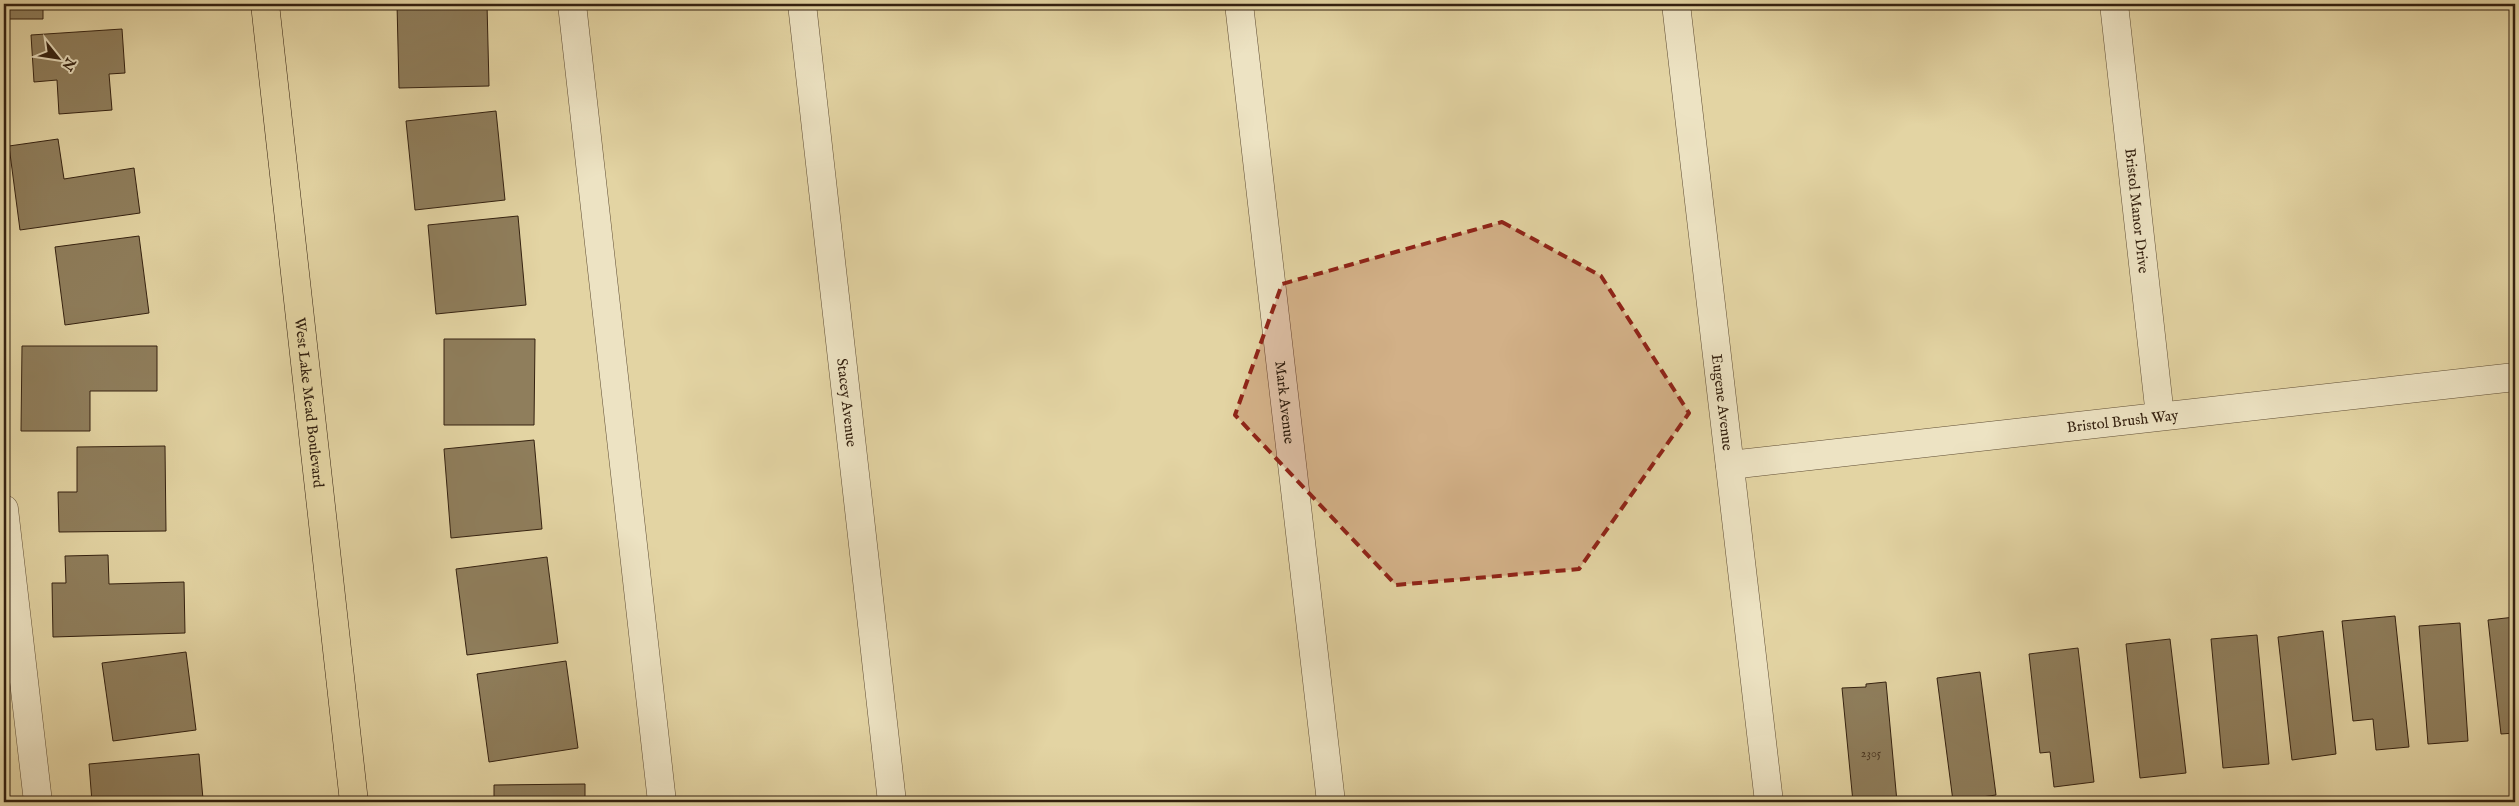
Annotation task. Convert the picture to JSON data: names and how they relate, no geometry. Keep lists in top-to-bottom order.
{
  "streets": {
    "main road": ["West Lake Mead Boulevard"],
    "street": [
      "Bristol Manor Drive",
      "Stacey Avenue",
      "Mark Avenue",
      "Eugene Avenue",
      "Bristol Brush Way"
    ]
  },
  "crossings": [
    ["Bristol Manor Drive", "Bristol Brush Way"],
    ["Eugene Avenue", "Bristol Brush Way"]
  ],
  "house_numbers": ["2305"],
  "north": "bottom right"
}
